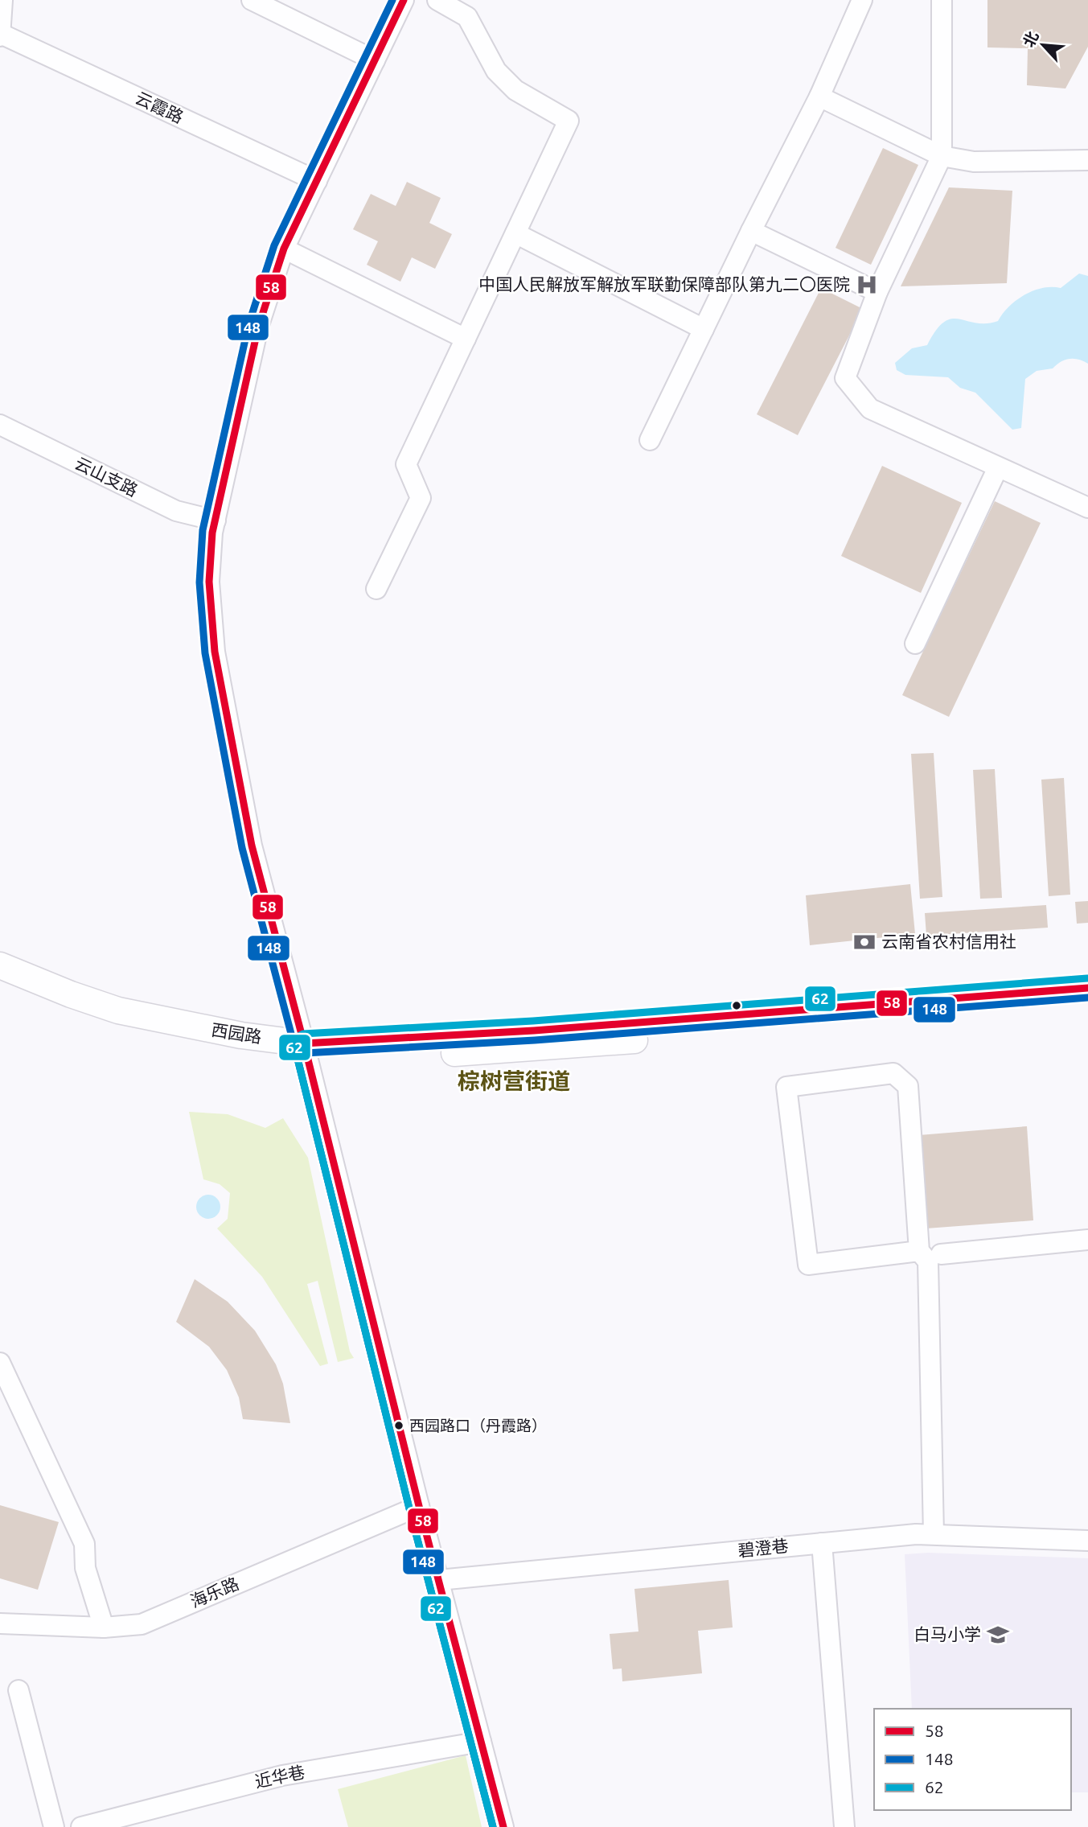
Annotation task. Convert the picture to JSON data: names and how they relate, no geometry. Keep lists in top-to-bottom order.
{
  "streets": {
    "main road": ["西园路"],
    "street": [
      "云霞路",
      "云山支路",
      "碧澄巷",
      "海乐路",
      "近华巷"
    ]
  },
  "districts": ["棕树营街道"],
  "places": {
    "hospital": ["中国人民解放军解放军联勤保障部队第九二〇医院"],
    "bank": ["云南省农村信用社"],
    "other": ["西园路口（丹霞路）"],
    "school or university": ["白马小学"]
  },
  "lines": ["transit line 58", "transit line 148", "transit line 62"],
  "legend": ["58", "148", "62"],
  "north": "top left"
}
